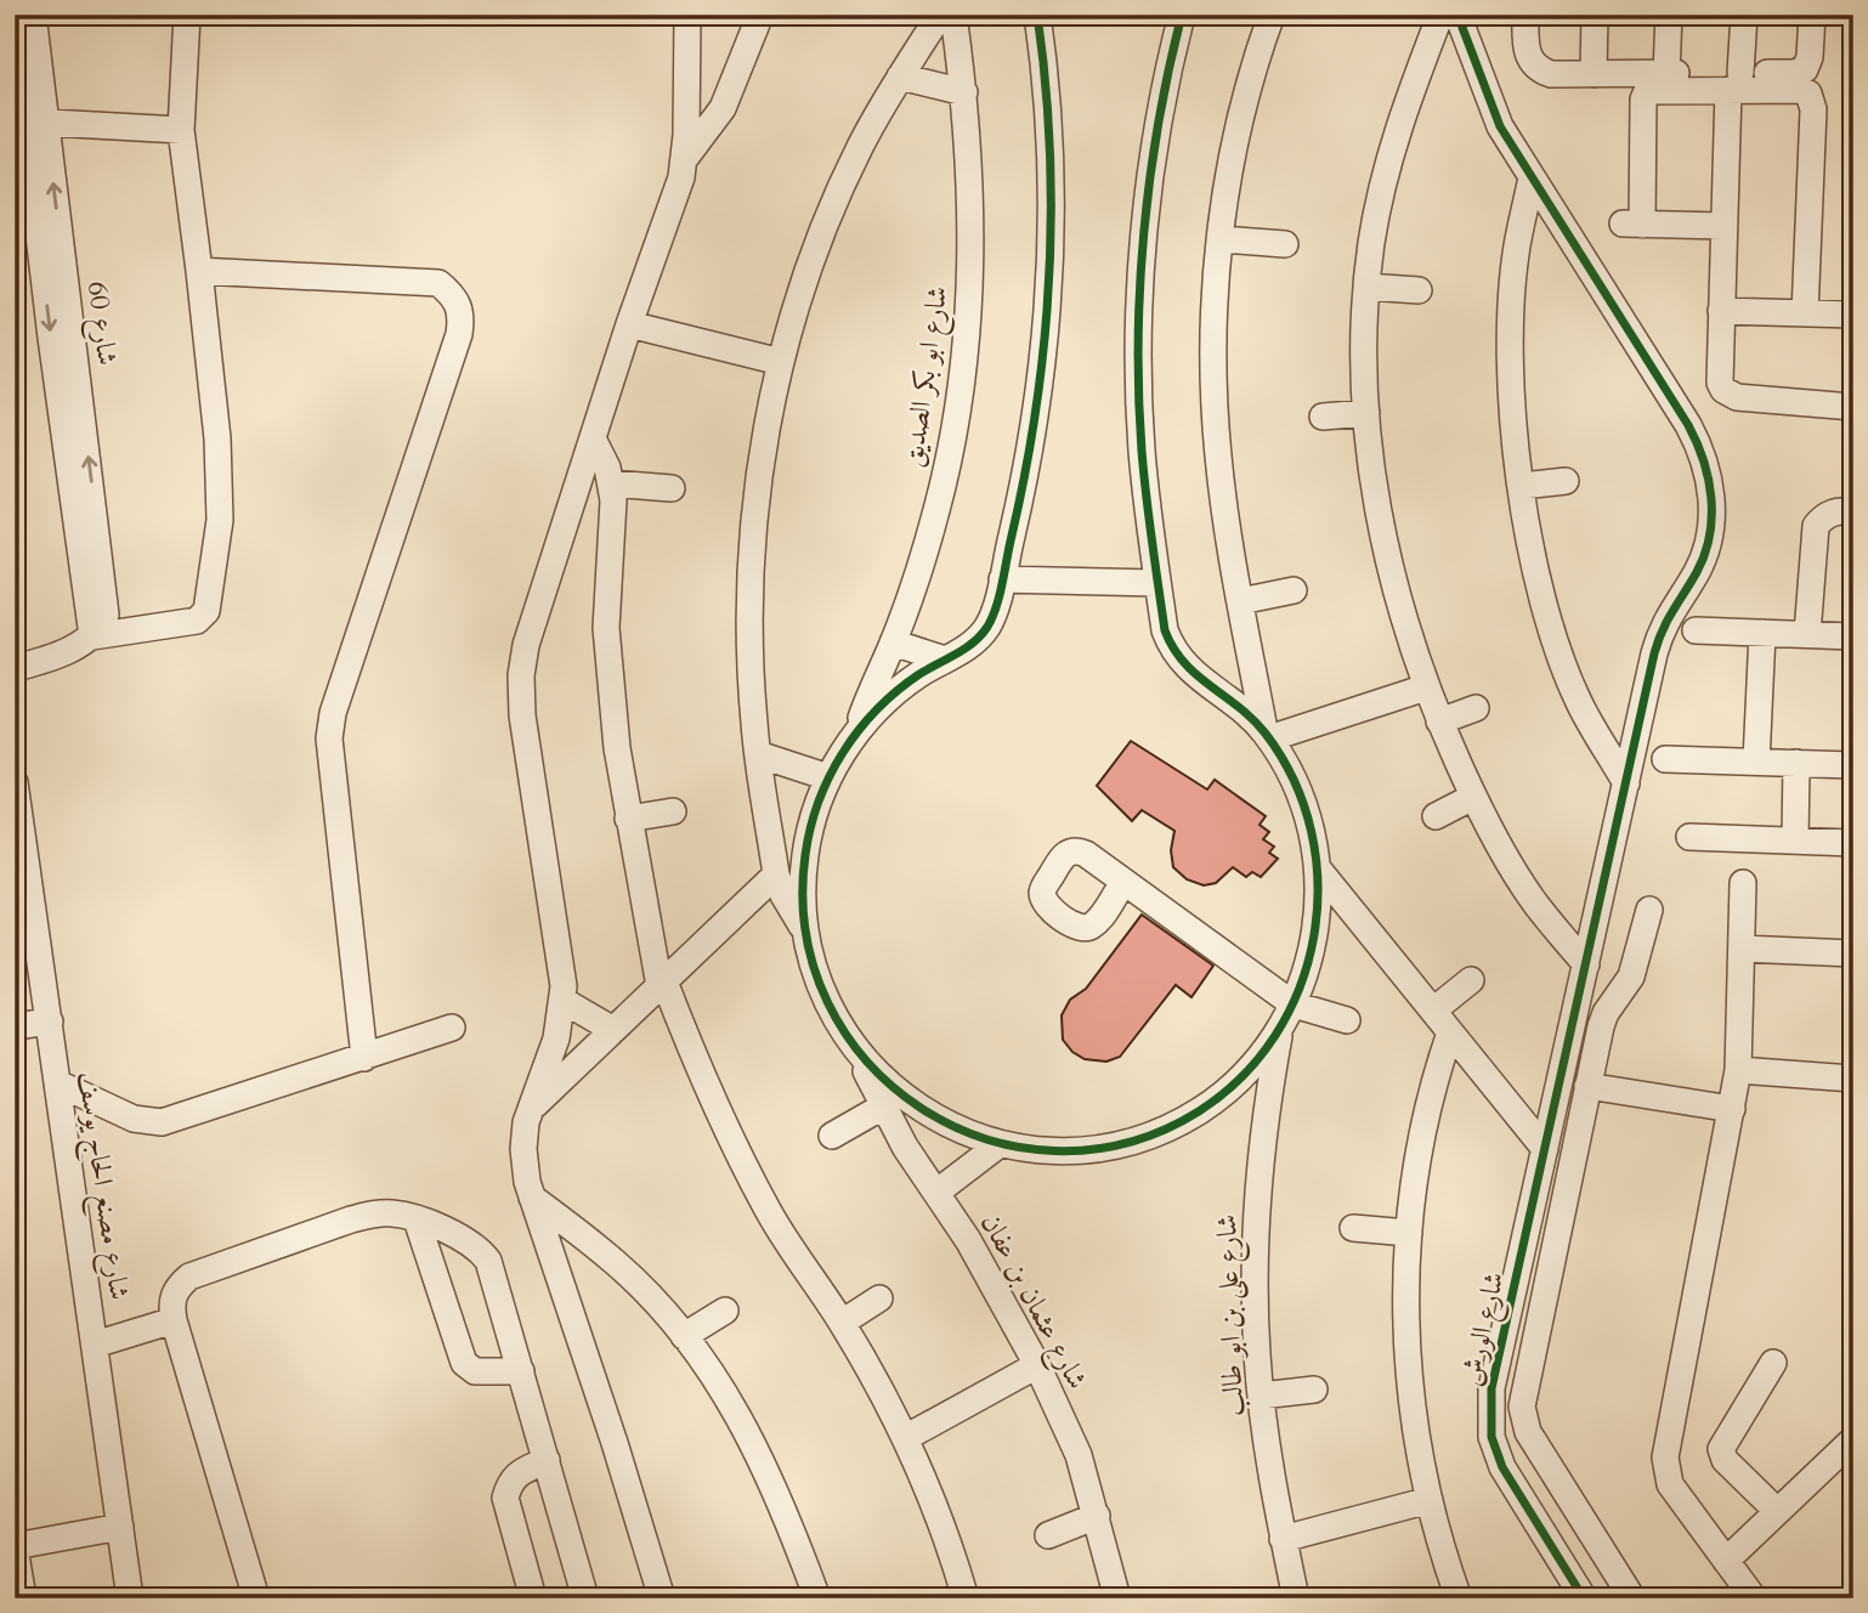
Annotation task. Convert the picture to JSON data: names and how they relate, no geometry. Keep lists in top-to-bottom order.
{
  "streets": {
    "street": [
      "شارع 60",
      "شارع ابو بكر الصديق",
      "شارع مصنع الحاج يوسف",
      "شارع عثمان بن عفان",
      "شارع على بن ابو طالب",
      "شارع الورش"
    ]
  }
}
